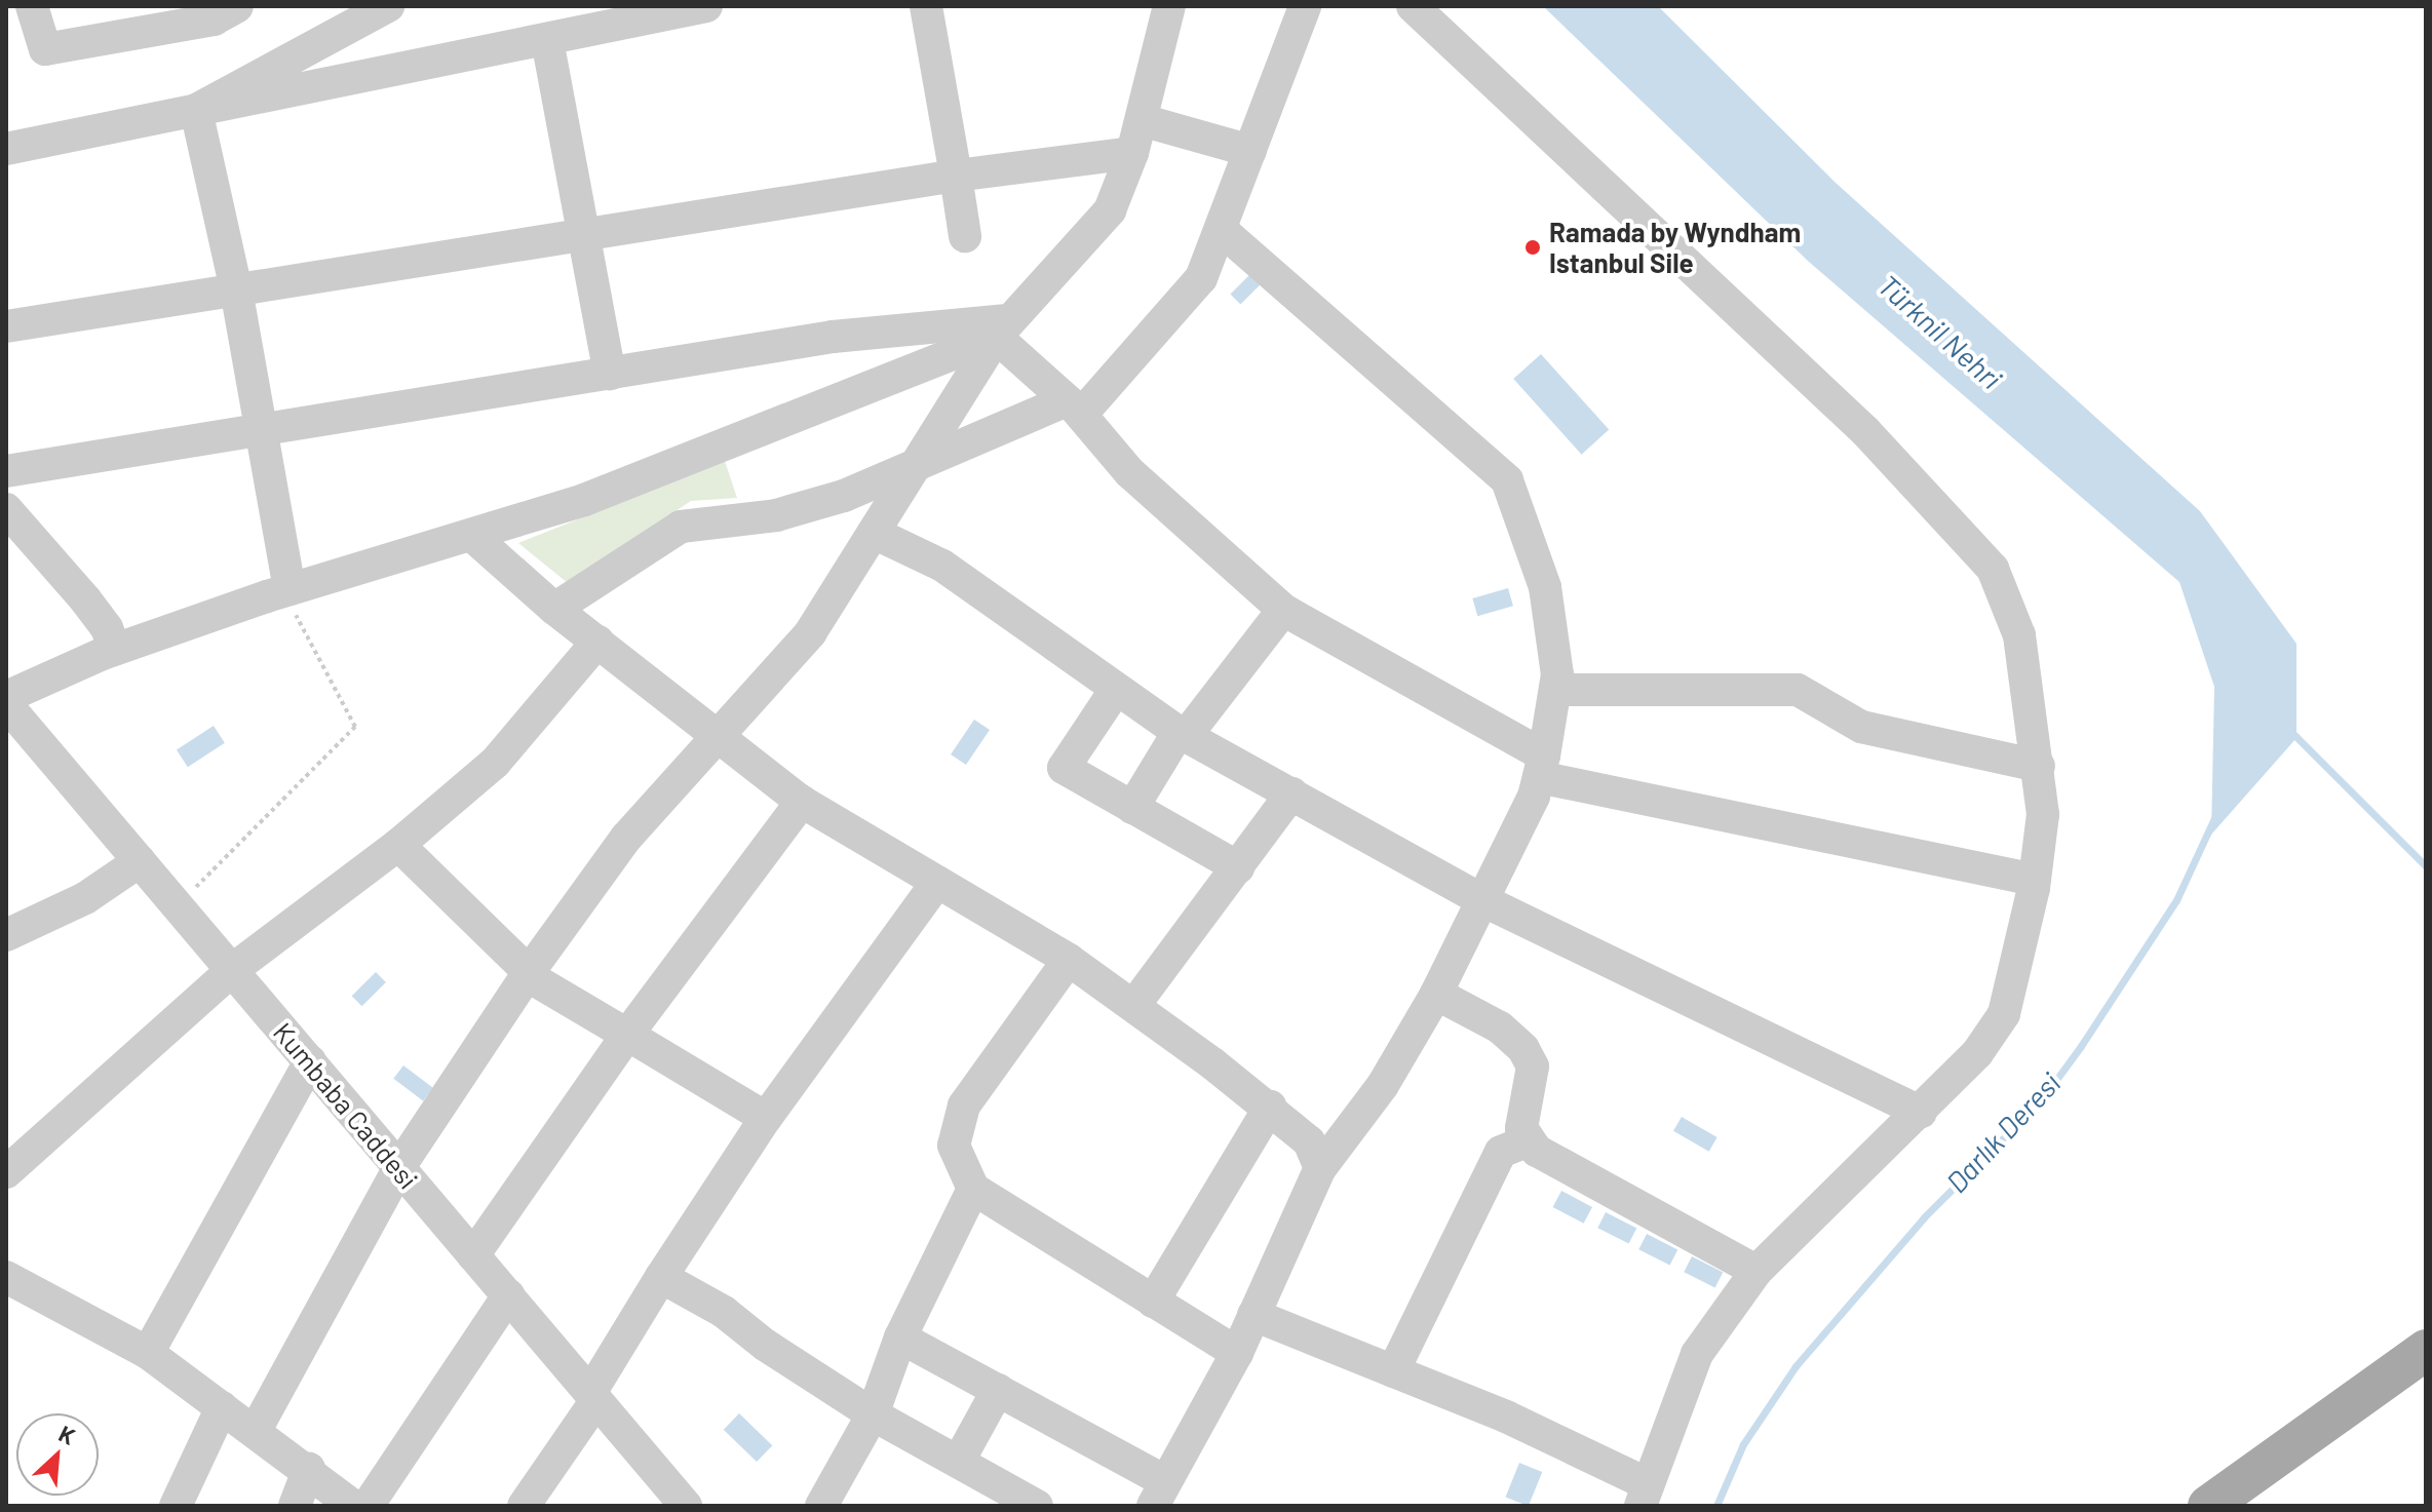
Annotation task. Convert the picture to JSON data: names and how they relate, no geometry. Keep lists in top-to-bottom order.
{
  "streets": {
    "street": ["Kumbaba Caddesi"]
  },
  "water": ["Türknil Nehri", "Darlık Deresi"],
  "places": ["Ramada by Wyndham Istanbul Sile"],
  "north": "top right"
}
